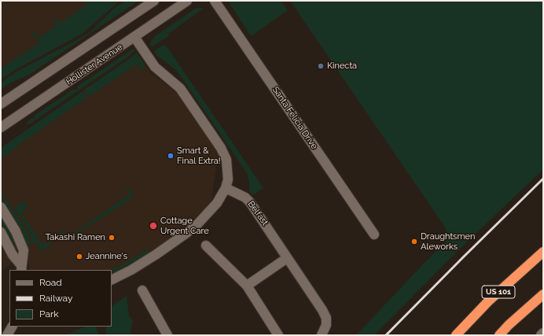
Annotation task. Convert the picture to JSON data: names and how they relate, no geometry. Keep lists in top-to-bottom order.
{
  "streets": {
    "highway": ["US 101"],
    "street": ["Hollister Avenue", "Santa Felicia Drive", "Belfast"]
  },
  "places": [
    "Kinecta",
    "Smart & Final Extra!",
    "Cottage Urgent Care",
    "Takashi Ramen",
    "Draughtsmen Aleworks",
    "Jeannine's"
  ],
  "legend": ["Road", "Railway", "Park"]
}
